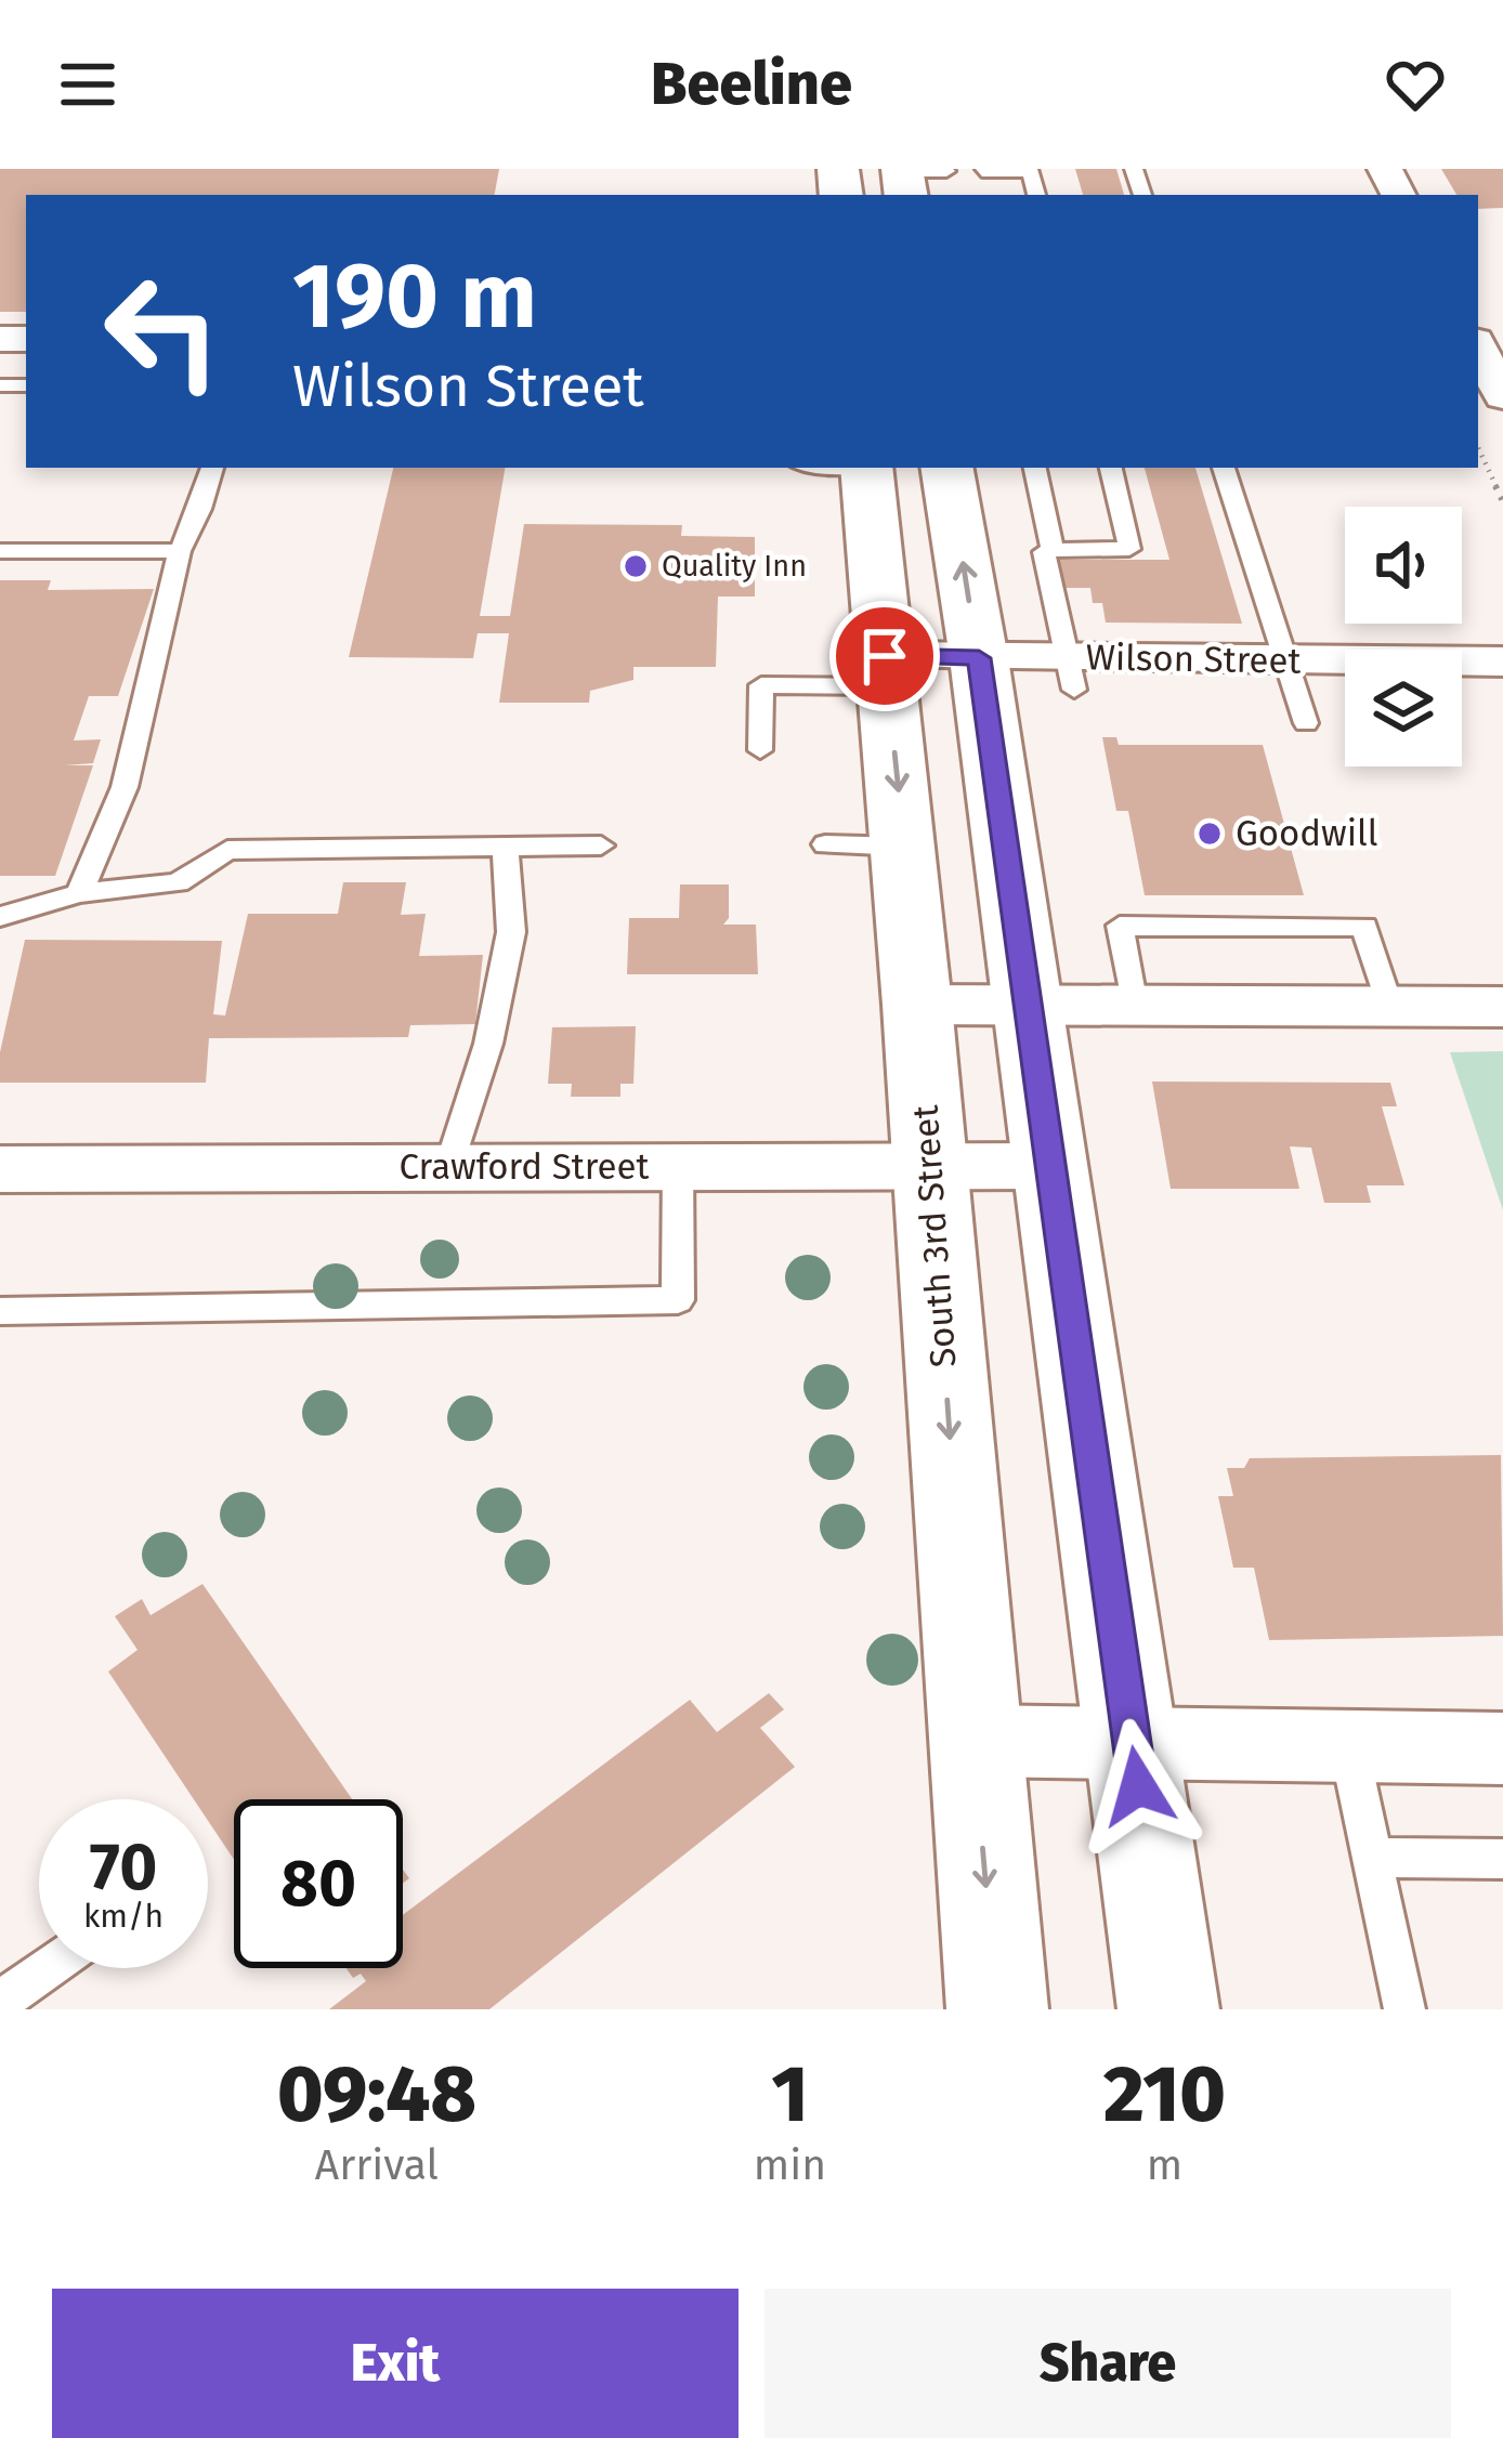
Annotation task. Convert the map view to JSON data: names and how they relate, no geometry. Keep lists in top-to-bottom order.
{
  "streets": {
    "highway": ["South 3rd Street"],
    "street": ["Wilson Street", "Crawford Street"]
  },
  "crossings": [
    ["Wilson Street", "South 3rd Street"],
    ["Crawford Street", "South 3rd Street"]
  ],
  "places": ["Quality Inn", "Goodwill"],
  "page": {
    "header": "Beeline",
    "turn": ["190 m", "Wilson Street"],
    "speed": "70 km/h",
    "limit": "80",
    "eta": [
      "09:48",
      "Arrival",
      "1",
      "min",
      "210",
      "m"
    ],
    "buttons": ["Exit", "Share"]
  }
}
